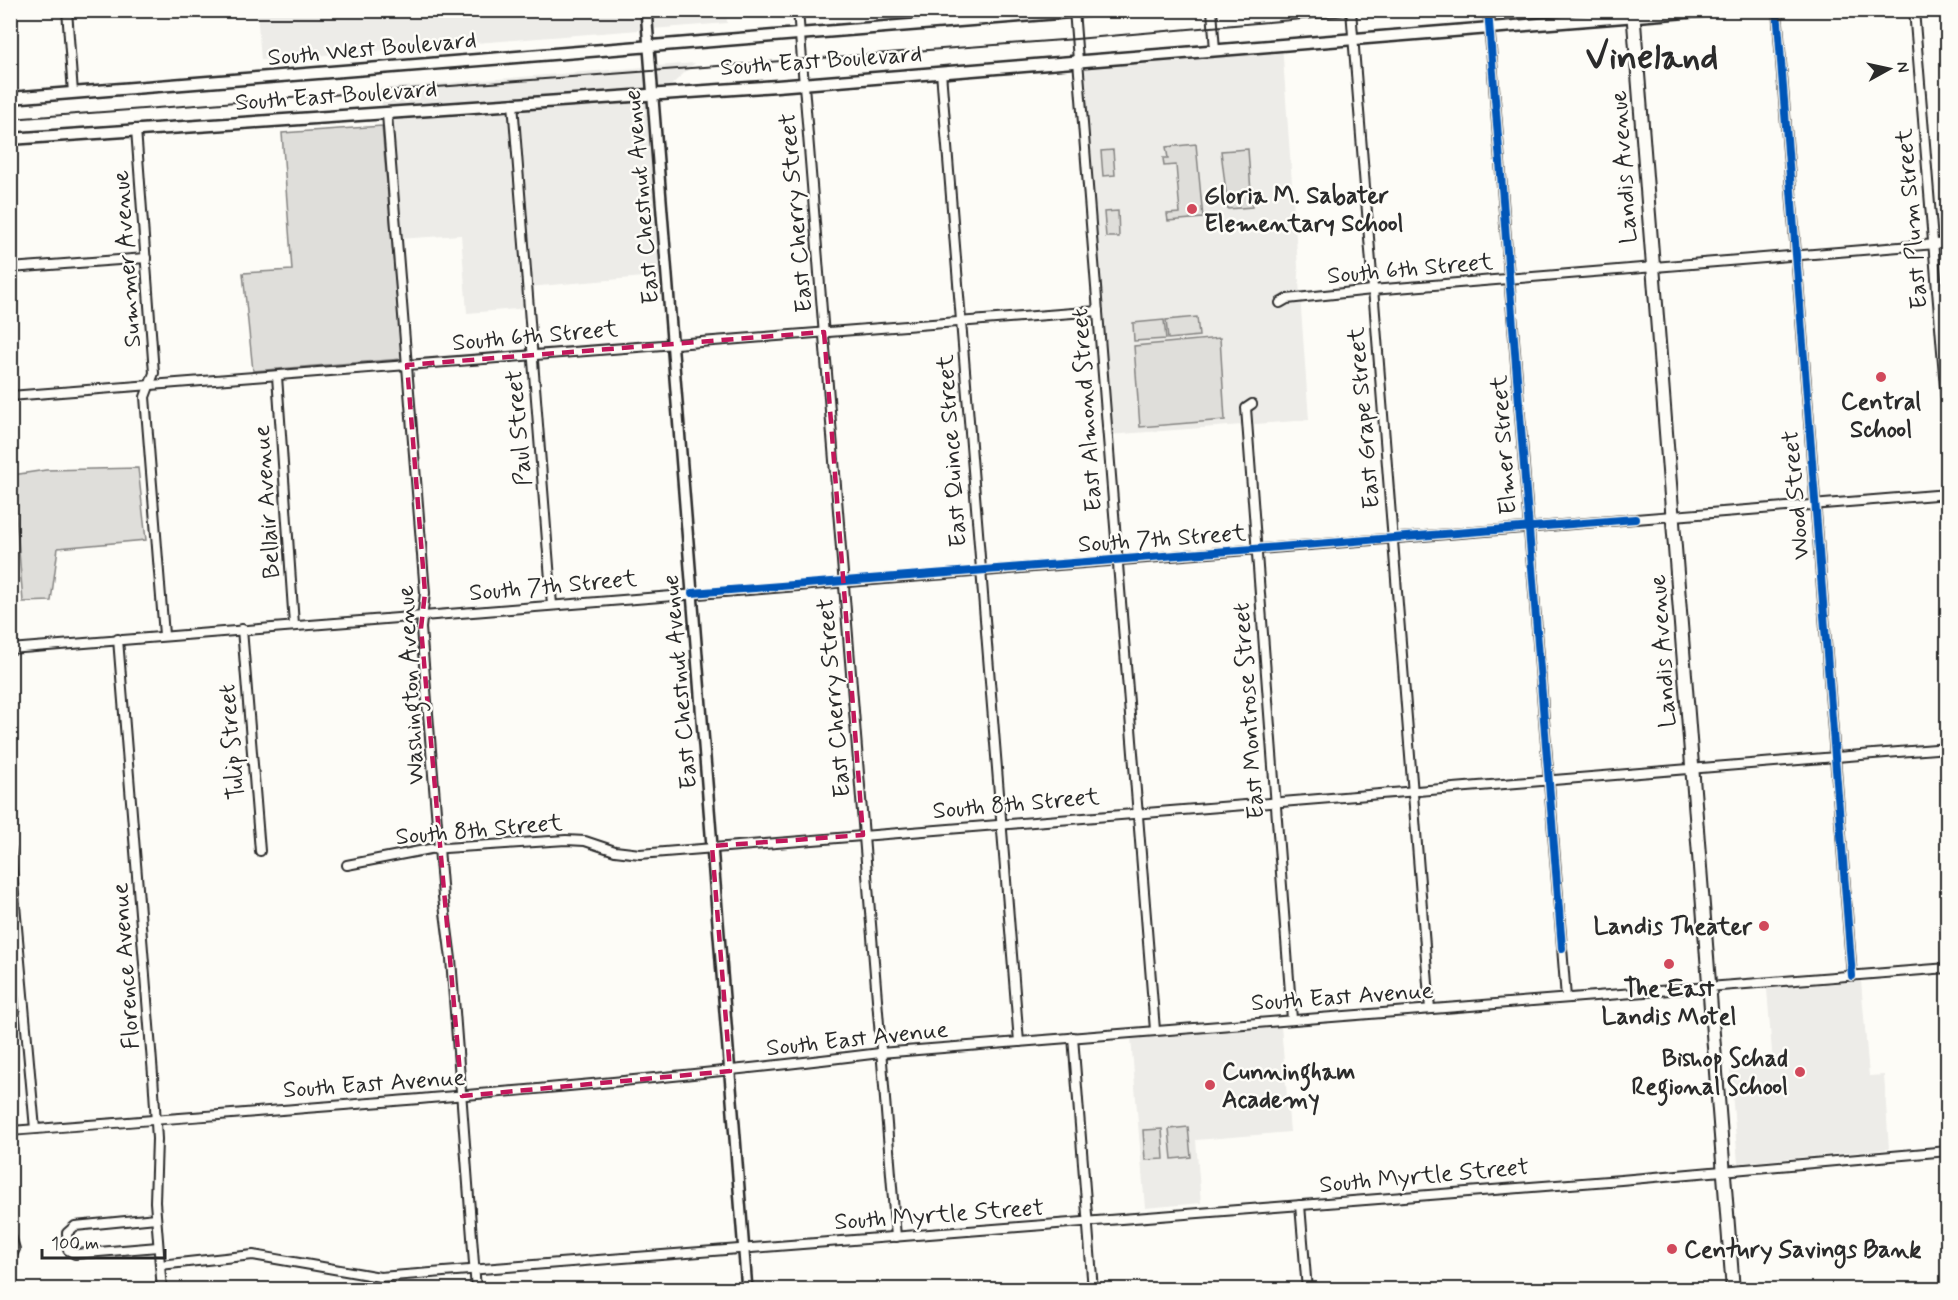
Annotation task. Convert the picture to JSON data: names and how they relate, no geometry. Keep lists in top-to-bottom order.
{
  "streets": {
    "main road": ["South West Boulevard", "South East Boulevard", "Landis Avenue"],
    "street": [
      "East Chestnut Avenue",
      "East Cherry Street",
      "East Plum Street",
      "Summer Avenue",
      "South 6th Street",
      "East Almond Street",
      "East Grape Street",
      "Paul Street",
      "Elmer Street",
      "East Quince Street",
      "Wood Street",
      "Bellair Avenue",
      "South 7th Street",
      "Washington Avenue",
      "East Montrose Street",
      "Tulip Street",
      "South 8th Street",
      "Florence Avenue",
      "South East Avenue",
      "South Myrtle Street"
    ]
  },
  "crossings": [
    ["South West Boulevard", "East Chestnut Avenue"],
    ["South West Boulevard", "East Cherry Street"],
    ["South West Boulevard", "East Almond Street"],
    ["South East Boulevard", "Landis Avenue"],
    ["South East Boulevard", "East Chestnut Avenue"],
    ["South East Boulevard", "East Cherry Street"],
    ["South East Boulevard", "Summer Avenue"],
    ["South East Boulevard", "East Almond Street"],
    ["South East Boulevard", "East Grape Street"],
    ["South East Boulevard", "Paul Street"],
    ["South East Boulevard", "Elmer Street"],
    ["South East Boulevard", "East Quince Street"],
    ["South East Boulevard", "Washington Avenue"],
    ["Landis Avenue", "South 6th Street"],
    ["Landis Avenue", "South 7th Street"],
    ["Landis Avenue", "South 8th Street"],
    ["Landis Avenue", "South East Avenue"],
    ["Landis Avenue", "South Myrtle Street"],
    ["East Chestnut Avenue", "South 6th Street"],
    ["East Chestnut Avenue", "South 7th Street"],
    ["East Chestnut Avenue", "South 8th Street"],
    ["East Chestnut Avenue", "South East Avenue"],
    ["East Chestnut Avenue", "South Myrtle Street"],
    ["East Cherry Street", "South 6th Street"],
    ["East Cherry Street", "South 7th Street"],
    ["East Cherry Street", "South 8th Street"],
    ["East Cherry Street", "South East Avenue"],
    ["East Cherry Street", "South Myrtle Street"],
    ["East Plum Street", "South 6th Street"],
    ["Summer Avenue", "South 6th Street"],
    ["South 6th Street", "East Almond Street"],
    ["South 6th Street", "East Grape Street"],
    ["South 6th Street", "Paul Street"],
    ["South 6th Street", "Elmer Street"],
    ["South 6th Street", "East Quince Street"],
    ["South 6th Street", "Wood Street"],
    ["South 6th Street", "Bellair Avenue"],
    ["South 6th Street", "Washington Avenue"],
    ["East Almond Street", "South 7th Street"],
    ["East Almond Street", "South 8th Street"],
    ["East Almond Street", "South East Avenue"],
    ["East Grape Street", "South 7th Street"],
    ["East Grape Street", "South 8th Street"],
    ["East Grape Street", "South East Avenue"],
    ["Paul Street", "South 7th Street"],
    ["Elmer Street", "South 7th Street"],
    ["Elmer Street", "South 8th Street"],
    ["Elmer Street", "South East Avenue"],
    ["East Quince Street", "South 7th Street"],
    ["East Quince Street", "South 8th Street"],
    ["East Quince Street", "South East Avenue"],
    ["Wood Street", "South 7th Street"],
    ["Wood Street", "South 8th Street"],
    ["Wood Street", "South East Avenue"],
    ["Bellair Avenue", "South 7th Street"],
    ["South 7th Street", "Washington Avenue"],
    ["South 7th Street", "East Montrose Street"],
    ["South 7th Street", "Tulip Street"],
    ["South 7th Street", "Florence Avenue"],
    ["Washington Avenue", "South 8th Street"],
    ["Washington Avenue", "South East Avenue"],
    ["Washington Avenue", "South Myrtle Street"],
    ["East Montrose Street", "South 8th Street"],
    ["East Montrose Street", "South East Avenue"],
    ["Florence Avenue", "South East Avenue"],
    ["Florence Avenue", "South Myrtle Street"]
  ],
  "districts": ["Vineland"],
  "places": [
    "Gloria M. Sabater Elementary School",
    "Central School",
    "Landis Theater",
    "The East Landis Motel",
    "Bishop Schad Regional School",
    "Cunningham Academy",
    "Century Savings Bank"
  ],
  "scale_bar": "100 m",
  "north": "right"
}
